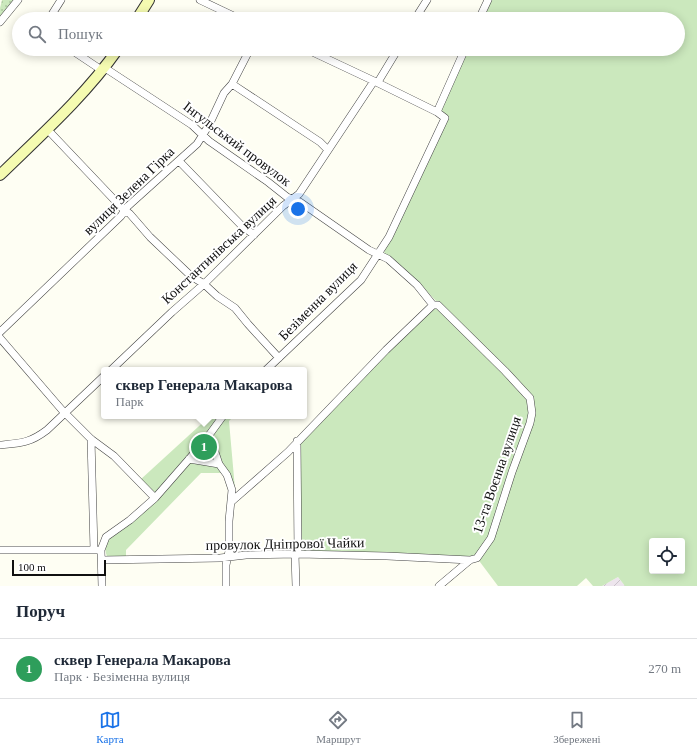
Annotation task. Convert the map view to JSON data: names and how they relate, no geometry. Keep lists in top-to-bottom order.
{
  "streets": {
    "street": [
      "Інгульський провулок",
      "вулиця Зелена Гірка",
      "Константинівська вулиця",
      "Безіменна вулиця",
      "13-та Воєнна вулиця",
      "провулок Дніпрової Чайки"
    ]
  },
  "crossings": [
    ["Інгульський провулок", "вулиця Зелена Гірка"],
    ["Інгульський провулок", "Константинівська вулиця"],
    ["Інгульський провулок", "Безіменна вулиця"],
    ["Інгульський провулок", "13-та Воєнна вулиця"],
    ["13-та Воєнна вулиця", "провулок Дніпрової Чайки"]
  ],
  "scale_bar": "100 m",
  "page": {
    "search": "Пошук",
    "popup": ["сквер Генерала Макарова", "Парк"],
    "pins": "1",
    "scale": "100 m",
    "heading": "Поруч",
    "list": [
      {
        "mark": "1",
        "name": "сквер Генерала Макарова",
        "note": "Парк · Безіменна вулиця",
        "value": "270 m"
      }
    ],
    "nav": ["Карта", "Маршрут", "Збережені"]
  }
}
